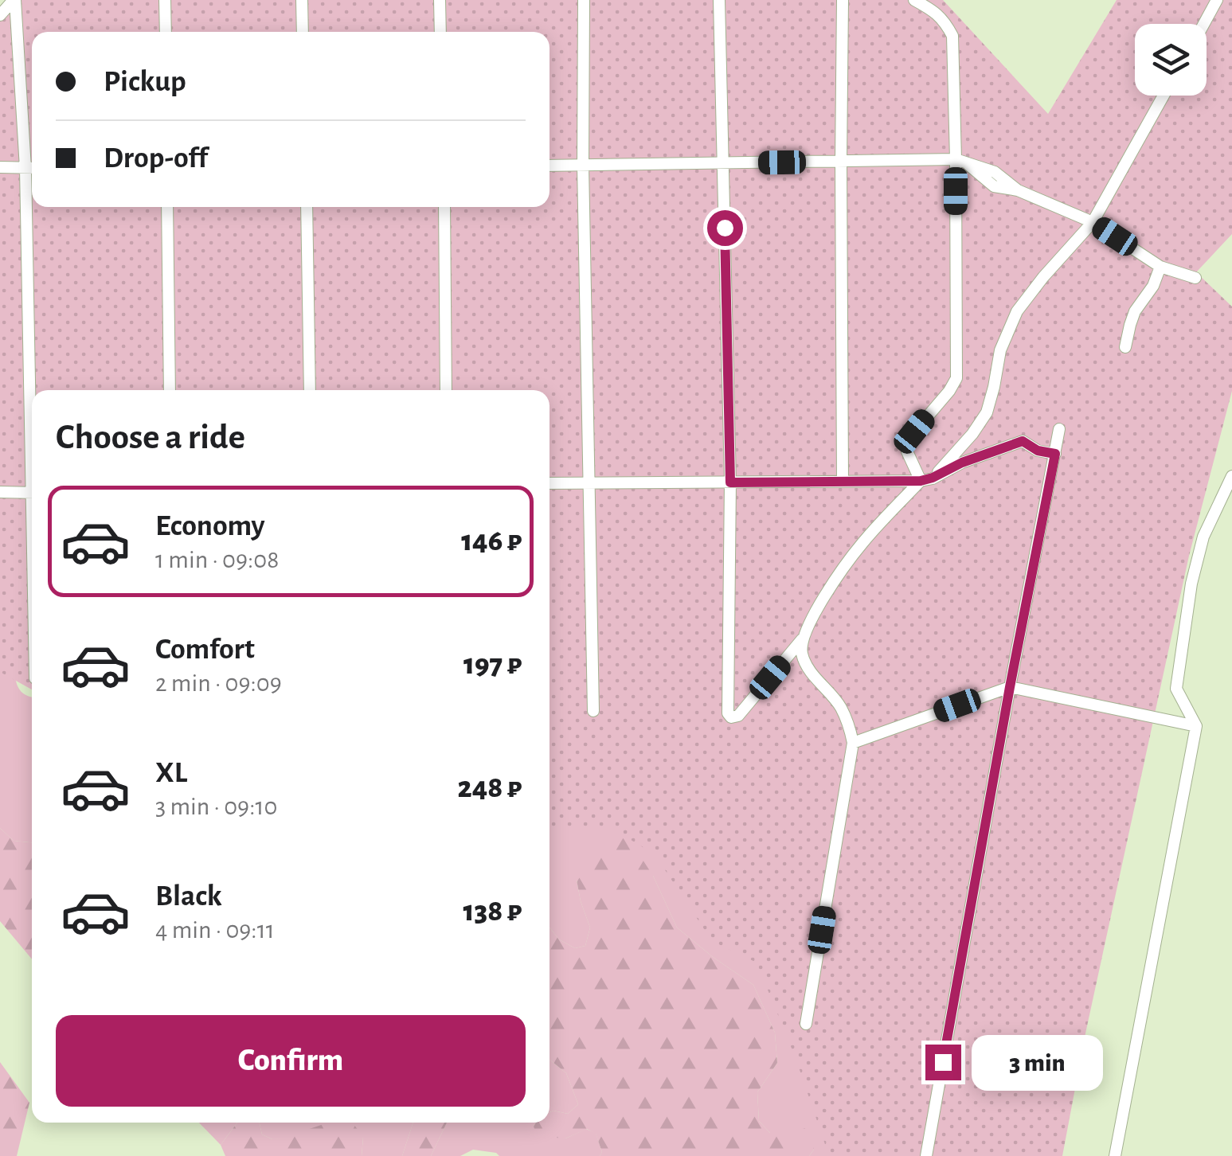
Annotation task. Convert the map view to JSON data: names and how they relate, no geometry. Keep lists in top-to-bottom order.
{
  "page": {
    "banner": ["Pickup", "Drop-off"],
    "heading": "Choose a ride",
    "list": [
      {
        "name": "Economy",
        "note": "1 min · 09:08",
        "value": "146 ₽"
      },
      {
        "name": "Comfort",
        "note": "2 min · 09:09",
        "value": "197 ₽"
      },
      {
        "name": "XL",
        "note": "3 min · 09:10",
        "value": "248 ₽"
      },
      {
        "name": "Black",
        "note": "4 min · 09:11",
        "value": "138 ₽"
      }
    ],
    "buttons": "Confirm",
    "bubble": "3 min"
  }
}
